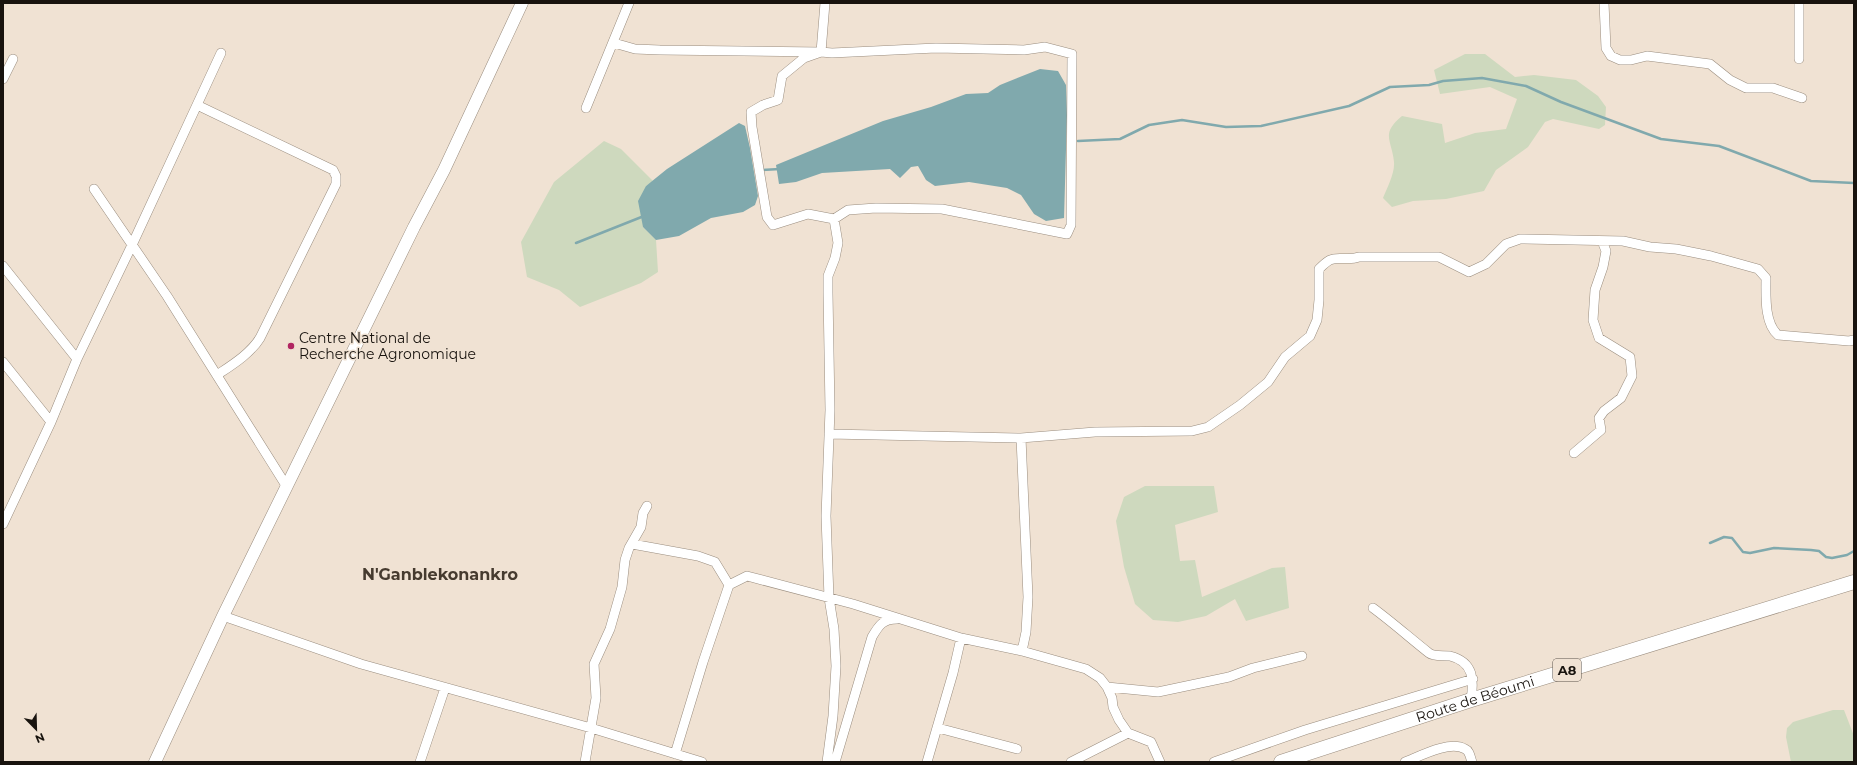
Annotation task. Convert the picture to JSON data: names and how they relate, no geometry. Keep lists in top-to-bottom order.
{
  "streets": {
    "main road": ["A8", "Route de Béoumi"]
  },
  "districts": ["N'Ganblekonankro"],
  "places": ["Centre National de Recherche Agronomique"],
  "north": "bottom right"
}
